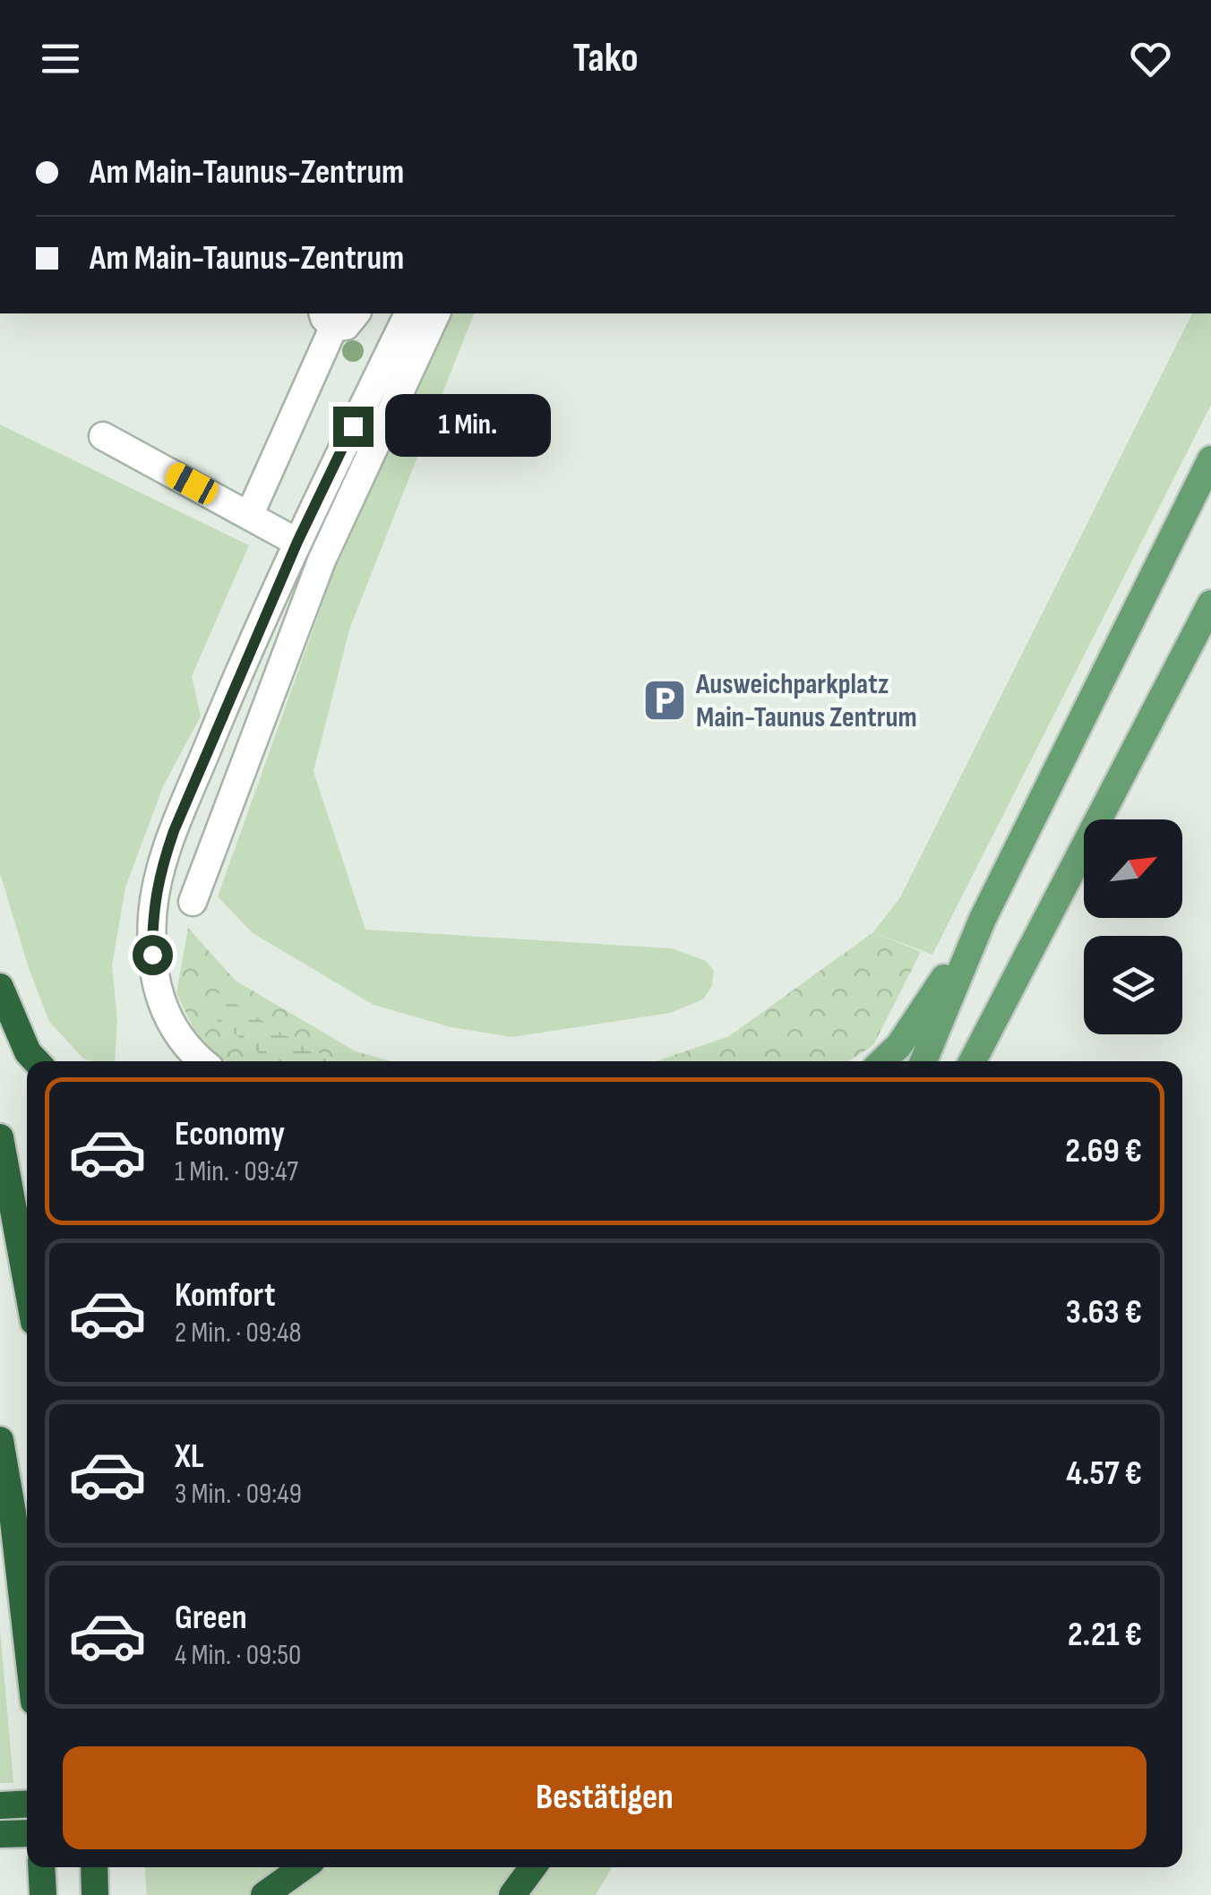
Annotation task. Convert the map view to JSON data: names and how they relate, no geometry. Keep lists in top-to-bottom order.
{
  "places": {
    "parking": ["Ausweichparkplatz Main-Taunus Zentrum"]
  },
  "north": "top right",
  "page": {
    "header": "Tako",
    "banner": ["Am Main-Taunus-Zentrum", "Am Main-Taunus-Zentrum"],
    "bubble": "1 Min.",
    "list": [
      {
        "name": "Economy",
        "note": "1 Min. · 09:47",
        "value": "2.69 €"
      },
      {
        "name": "Komfort",
        "note": "2 Min. · 09:48",
        "value": "3.63 €"
      },
      {
        "name": "XL",
        "note": "3 Min. · 09:49",
        "value": "4.57 €"
      },
      {
        "name": "Green",
        "note": "4 Min. · 09:50",
        "value": "2.21 €"
      }
    ],
    "buttons": "Bestätigen"
  }
}
